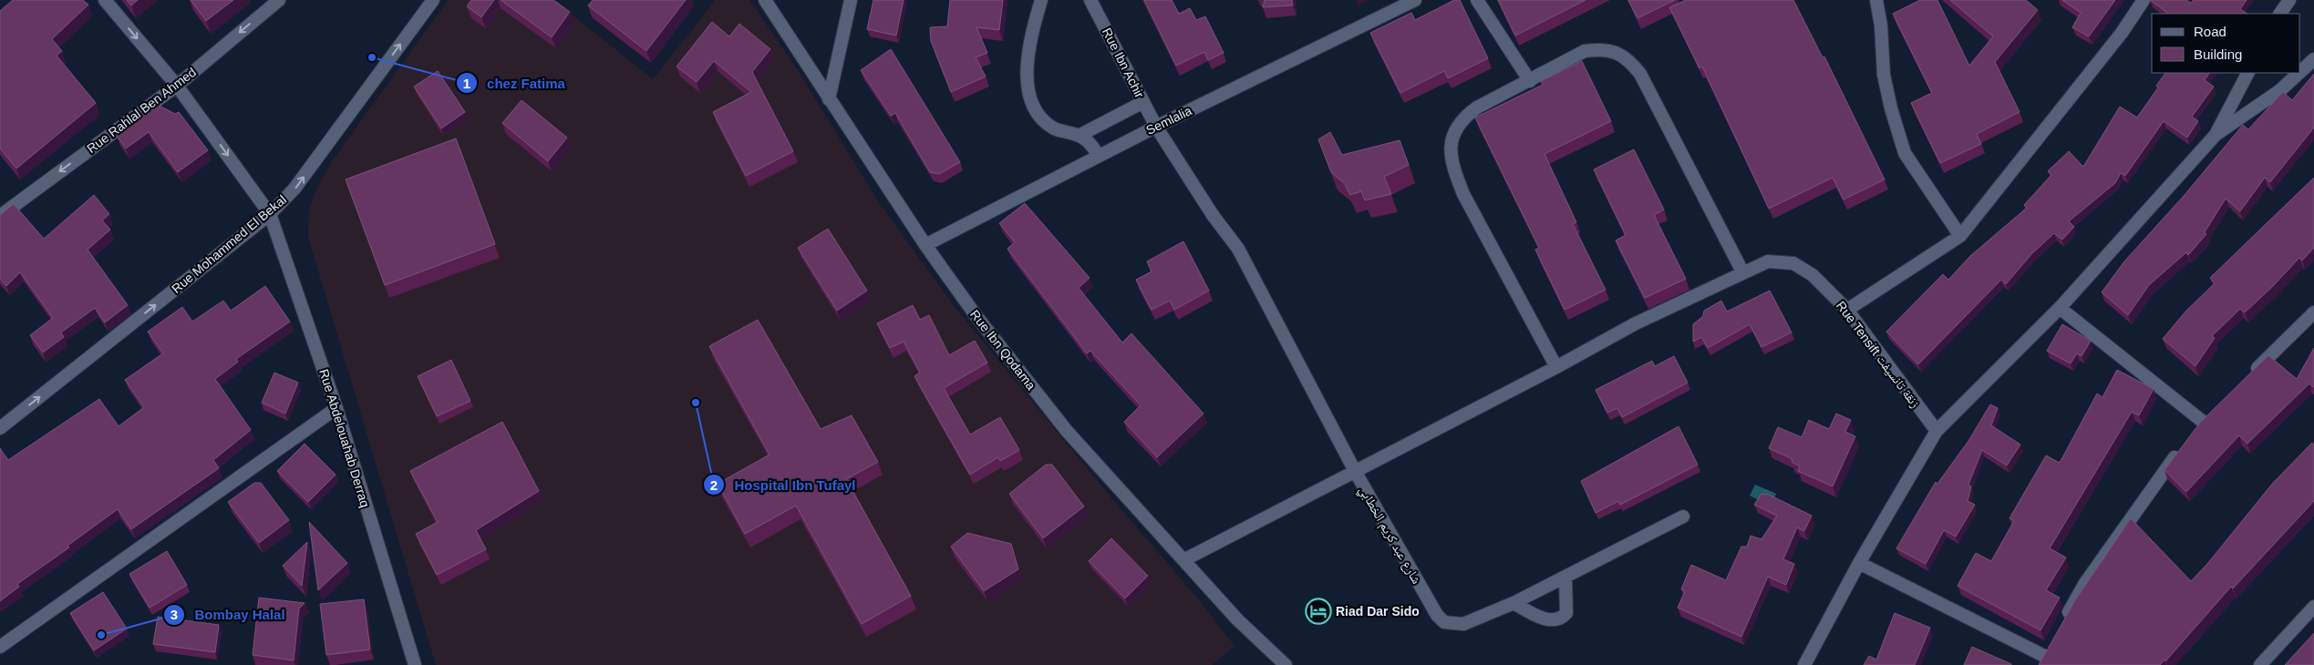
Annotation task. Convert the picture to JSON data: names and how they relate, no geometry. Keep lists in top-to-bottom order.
{
  "streets": {
    "street": [
      "Rue Ibn Achir",
      "Rue Rahlal Ben Ahmed",
      "Semlalia",
      "Rue Mohammed El Bekal",
      "Rue Ibn Qodama",
      "Rue Tensift زنقة تانسيفت",
      "Rue Abdelouahab Derraq",
      "شارع عبد كريم الخطابي"
    ]
  },
  "crossings": [
    ["Rue Ibn Achir", "Semlalia"],
    ["Rue Ibn Achir", "شارع عبد كريم الخطابي"],
    ["Rue Rahlal Ben Ahmed", "Rue Abdelouahab Derraq"],
    ["Semlalia", "Rue Ibn Qodama"],
    ["Rue Mohammed El Bekal", "Rue Abdelouahab Derraq"]
  ],
  "one_way": ["Rue Rahlal Ben Ahmed", "Rue Mohammed El Bekal", "Rue Abdelouahab Derraq"],
  "places": {
    "other": ["chez Fatima", "Hospital Ibn Tufayl", "Bombay Halal"],
    "hotel": ["Riad Dar Sido"]
  },
  "legend": ["Road", "Building"]
}
